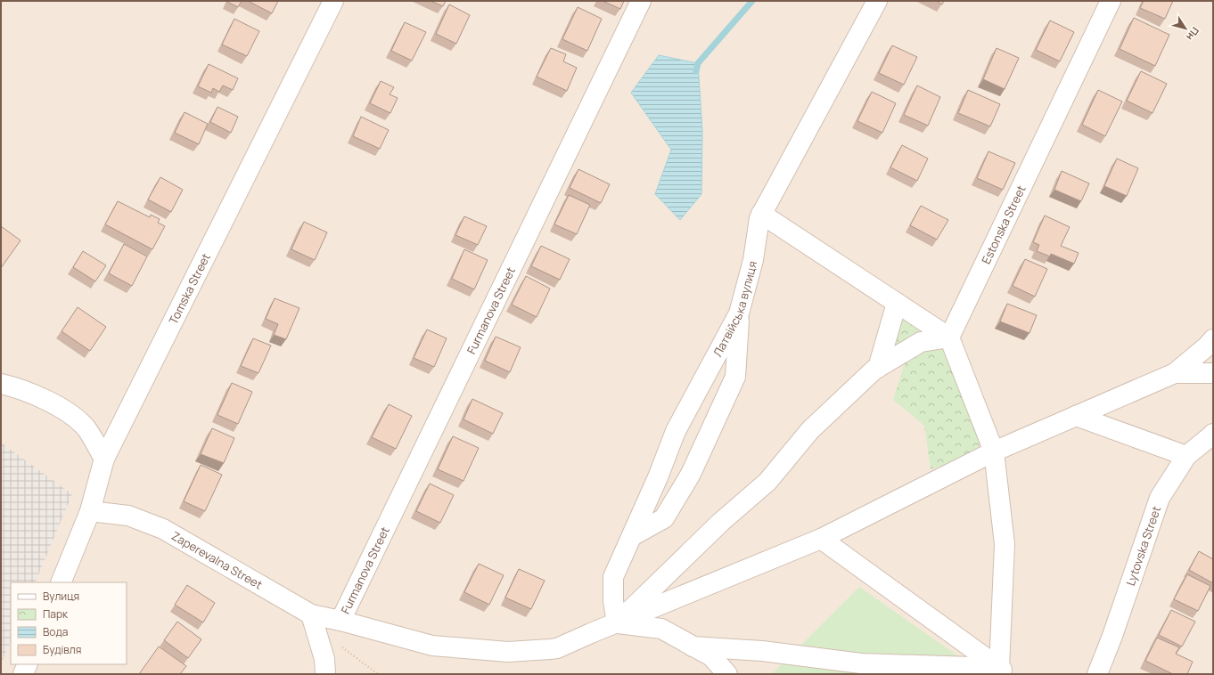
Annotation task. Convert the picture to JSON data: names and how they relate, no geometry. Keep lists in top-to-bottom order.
{
  "streets": {
    "street": [
      "Estonska Street",
      "Tomska Street",
      "Латвiйська вулиця",
      "Furmanova Street",
      "Lytovska Street",
      "Zaperevalna Street"
    ]
  },
  "crossings": [
    ["Tomska Street", "Zaperevalna Street"],
    ["Латвiйська вулиця", "Zaperevalna Street"],
    ["Furmanova Street", "Zaperevalna Street"]
  ],
  "legend": [
    "Вулиця",
    "Парк",
    "Вода",
    "Будівля"
  ],
  "north": "bottom right"
}
